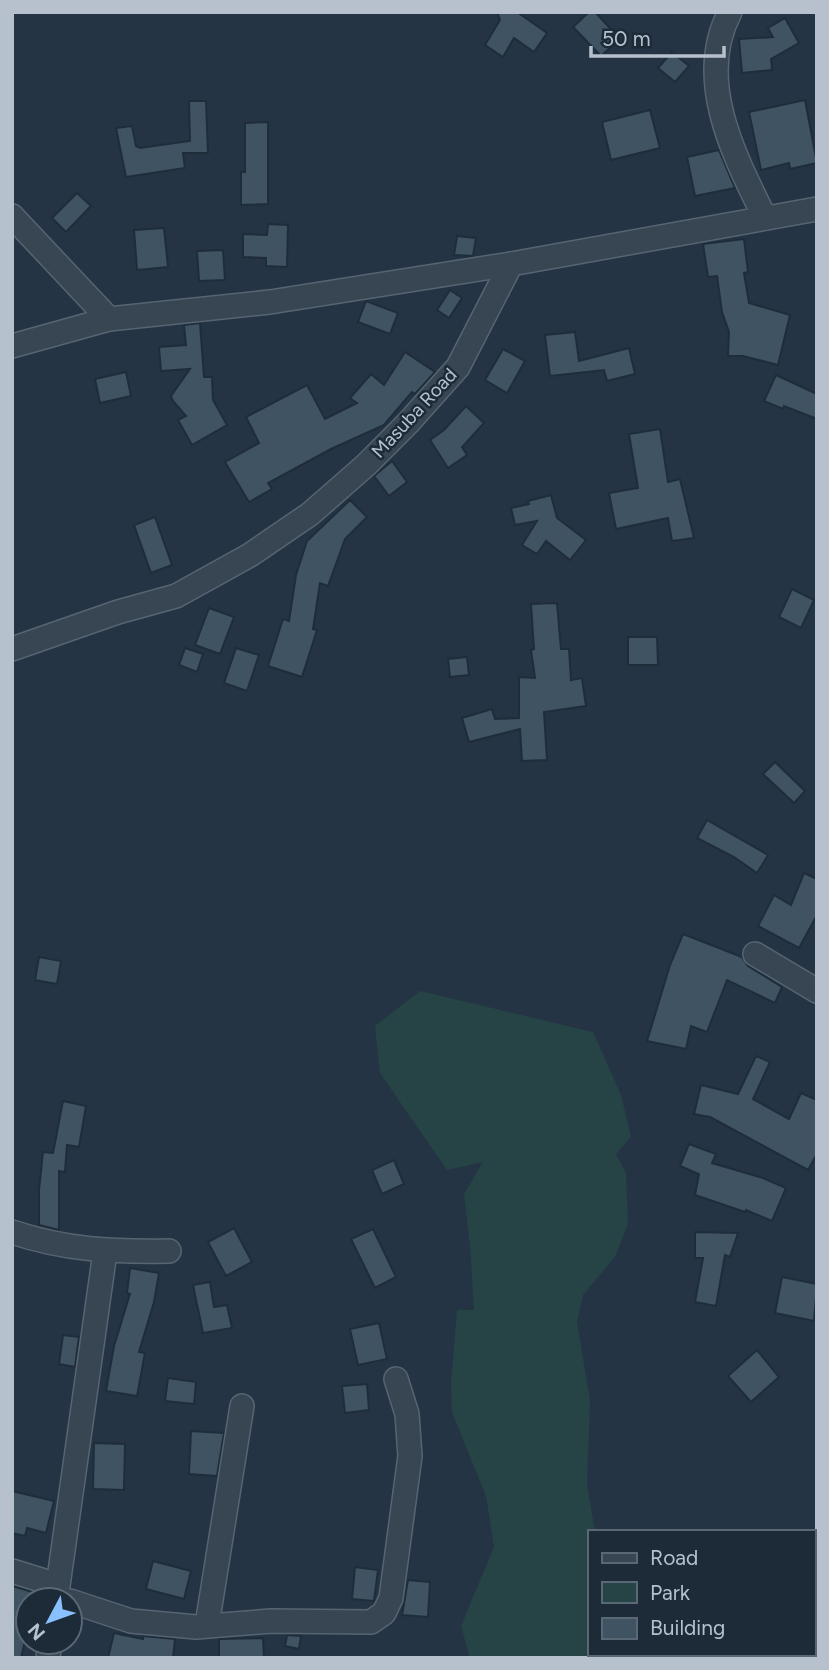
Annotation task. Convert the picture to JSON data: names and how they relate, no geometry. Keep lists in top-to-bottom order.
{
  "streets": {
    "street": ["Masuba Road"]
  },
  "legend": ["Road", "Park", "Building"],
  "scale_bar": "50 m",
  "north": "bottom left"
}
